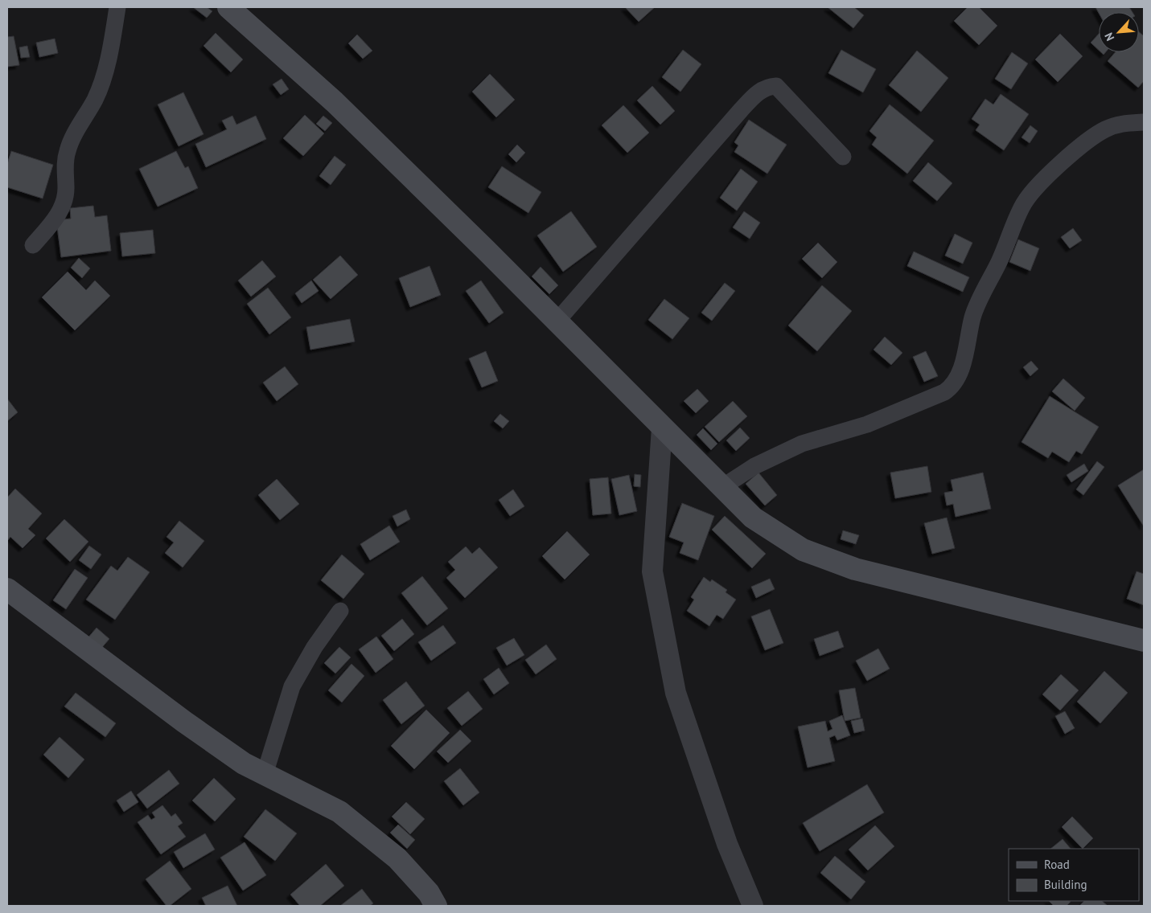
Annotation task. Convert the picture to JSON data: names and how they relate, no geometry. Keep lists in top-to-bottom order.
{
  "legend": ["Road", "Building"],
  "north": "bottom left"
}
